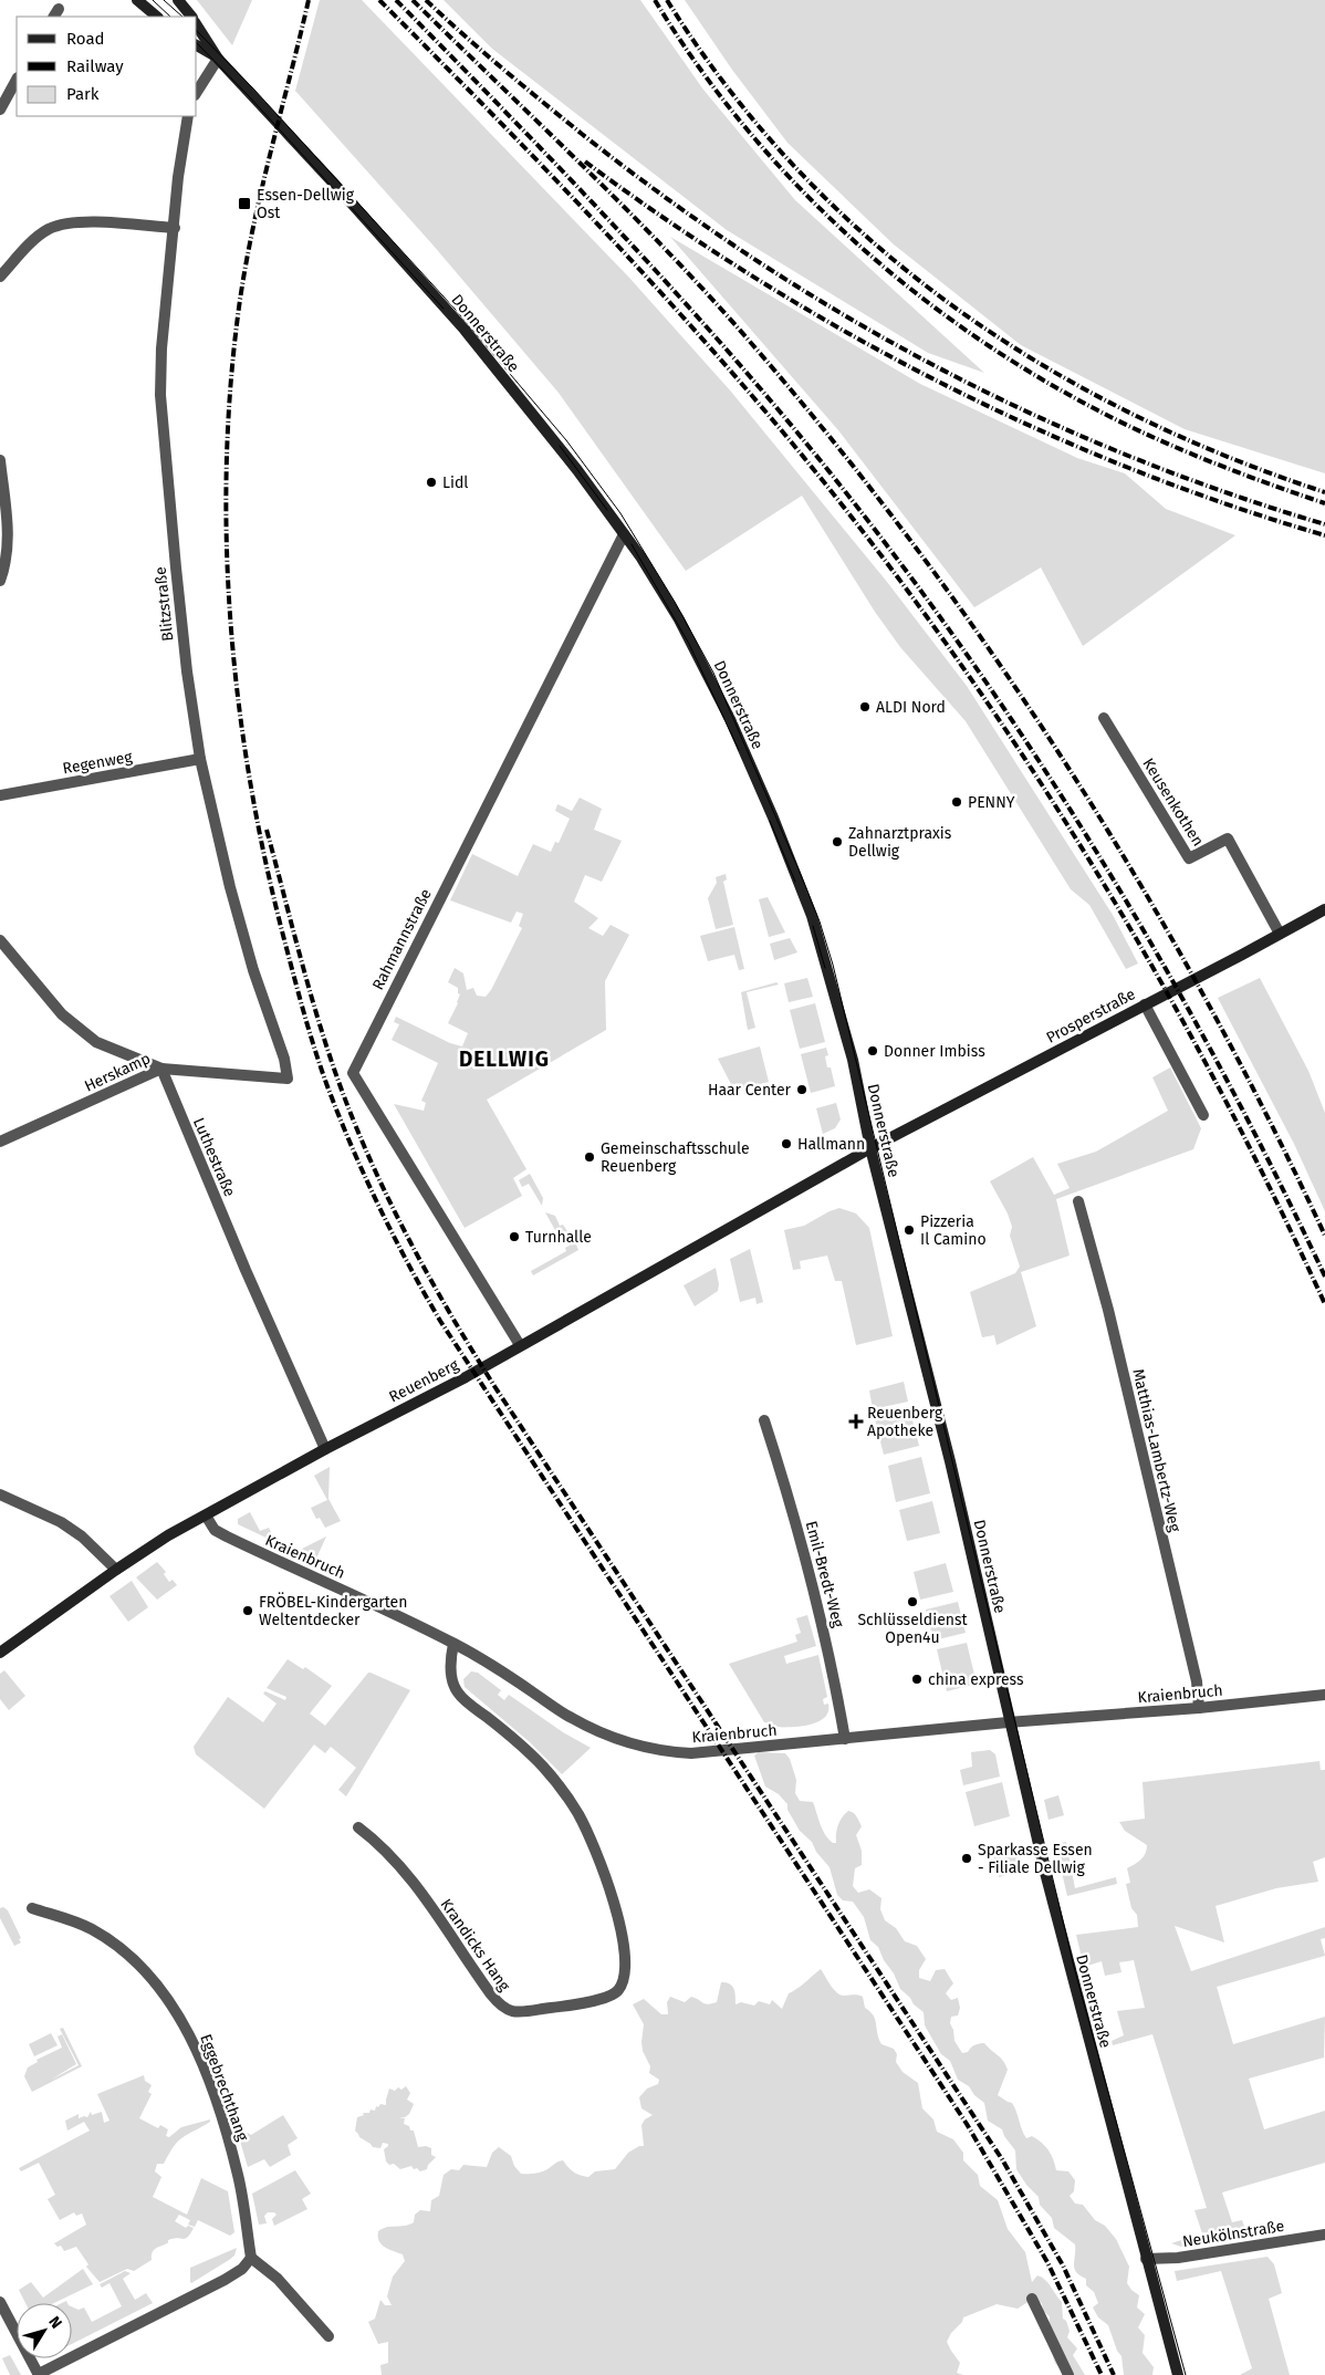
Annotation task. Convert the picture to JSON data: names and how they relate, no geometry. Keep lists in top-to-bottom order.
{
  "streets": {
    "main road": ["Donnerstraße", "Prosperstraße", "Reuenberg"],
    "street": [
      "Blitzstraße",
      "Regenweg",
      "Keusenkothen",
      "Rahmannstraße",
      "Herskamp",
      "Luthestraße",
      "Matthias-Lambertz-Weg",
      "Kraienbruch",
      "Emil-Bredt-Weg",
      "Krandicks Hang",
      "Eggebrechthang",
      "Neukölnstraße"
    ]
  },
  "crossings": [
    ["Donnerstraße", "Rahmannstraße"],
    ["Donnerstraße", "Prosperstraße"],
    ["Donnerstraße", "Reuenberg"],
    ["Donnerstraße", "Kraienbruch"],
    ["Donnerstraße", "Neukölnstraße"],
    ["Blitzstraße", "Regenweg"],
    ["Blitzstraße", "Herskamp"],
    ["Keusenkothen", "Prosperstraße"],
    ["Rahmannstraße", "Reuenberg"],
    ["Prosperstraße", "Reuenberg"],
    ["Herskamp", "Luthestraße"],
    ["Luthestraße", "Reuenberg"],
    ["Reuenberg", "Kraienbruch"],
    ["Matthias-Lambertz-Weg", "Kraienbruch"],
    ["Kraienbruch", "Emil-Bredt-Weg"],
    ["Kraienbruch", "Krandicks Hang"]
  ],
  "districts": ["DELLWIG"],
  "places": {
    "transit": ["Essen-Dellwig Ost"],
    "other": [
      "Lidl",
      "ALDI Nord",
      "PENNY",
      "Zahnarztpraxis Dellwig",
      "Donner Imbiss",
      "Haar Center",
      "Hallmann",
      "Gemeinschaftsschule Reuenberg",
      "Pizzeria Il Camino",
      "Turnhalle",
      "Schlüsseldienst Open4u",
      "FRÖBEL-Kindergarten Weltentdecker",
      "china express",
      "Sparkasse Essen - Filiale Dellwig"
    ],
    "health": ["Reuenberg Apotheke"]
  },
  "legend": ["Road", "Railway", "Park"],
  "north": "top right"
}
